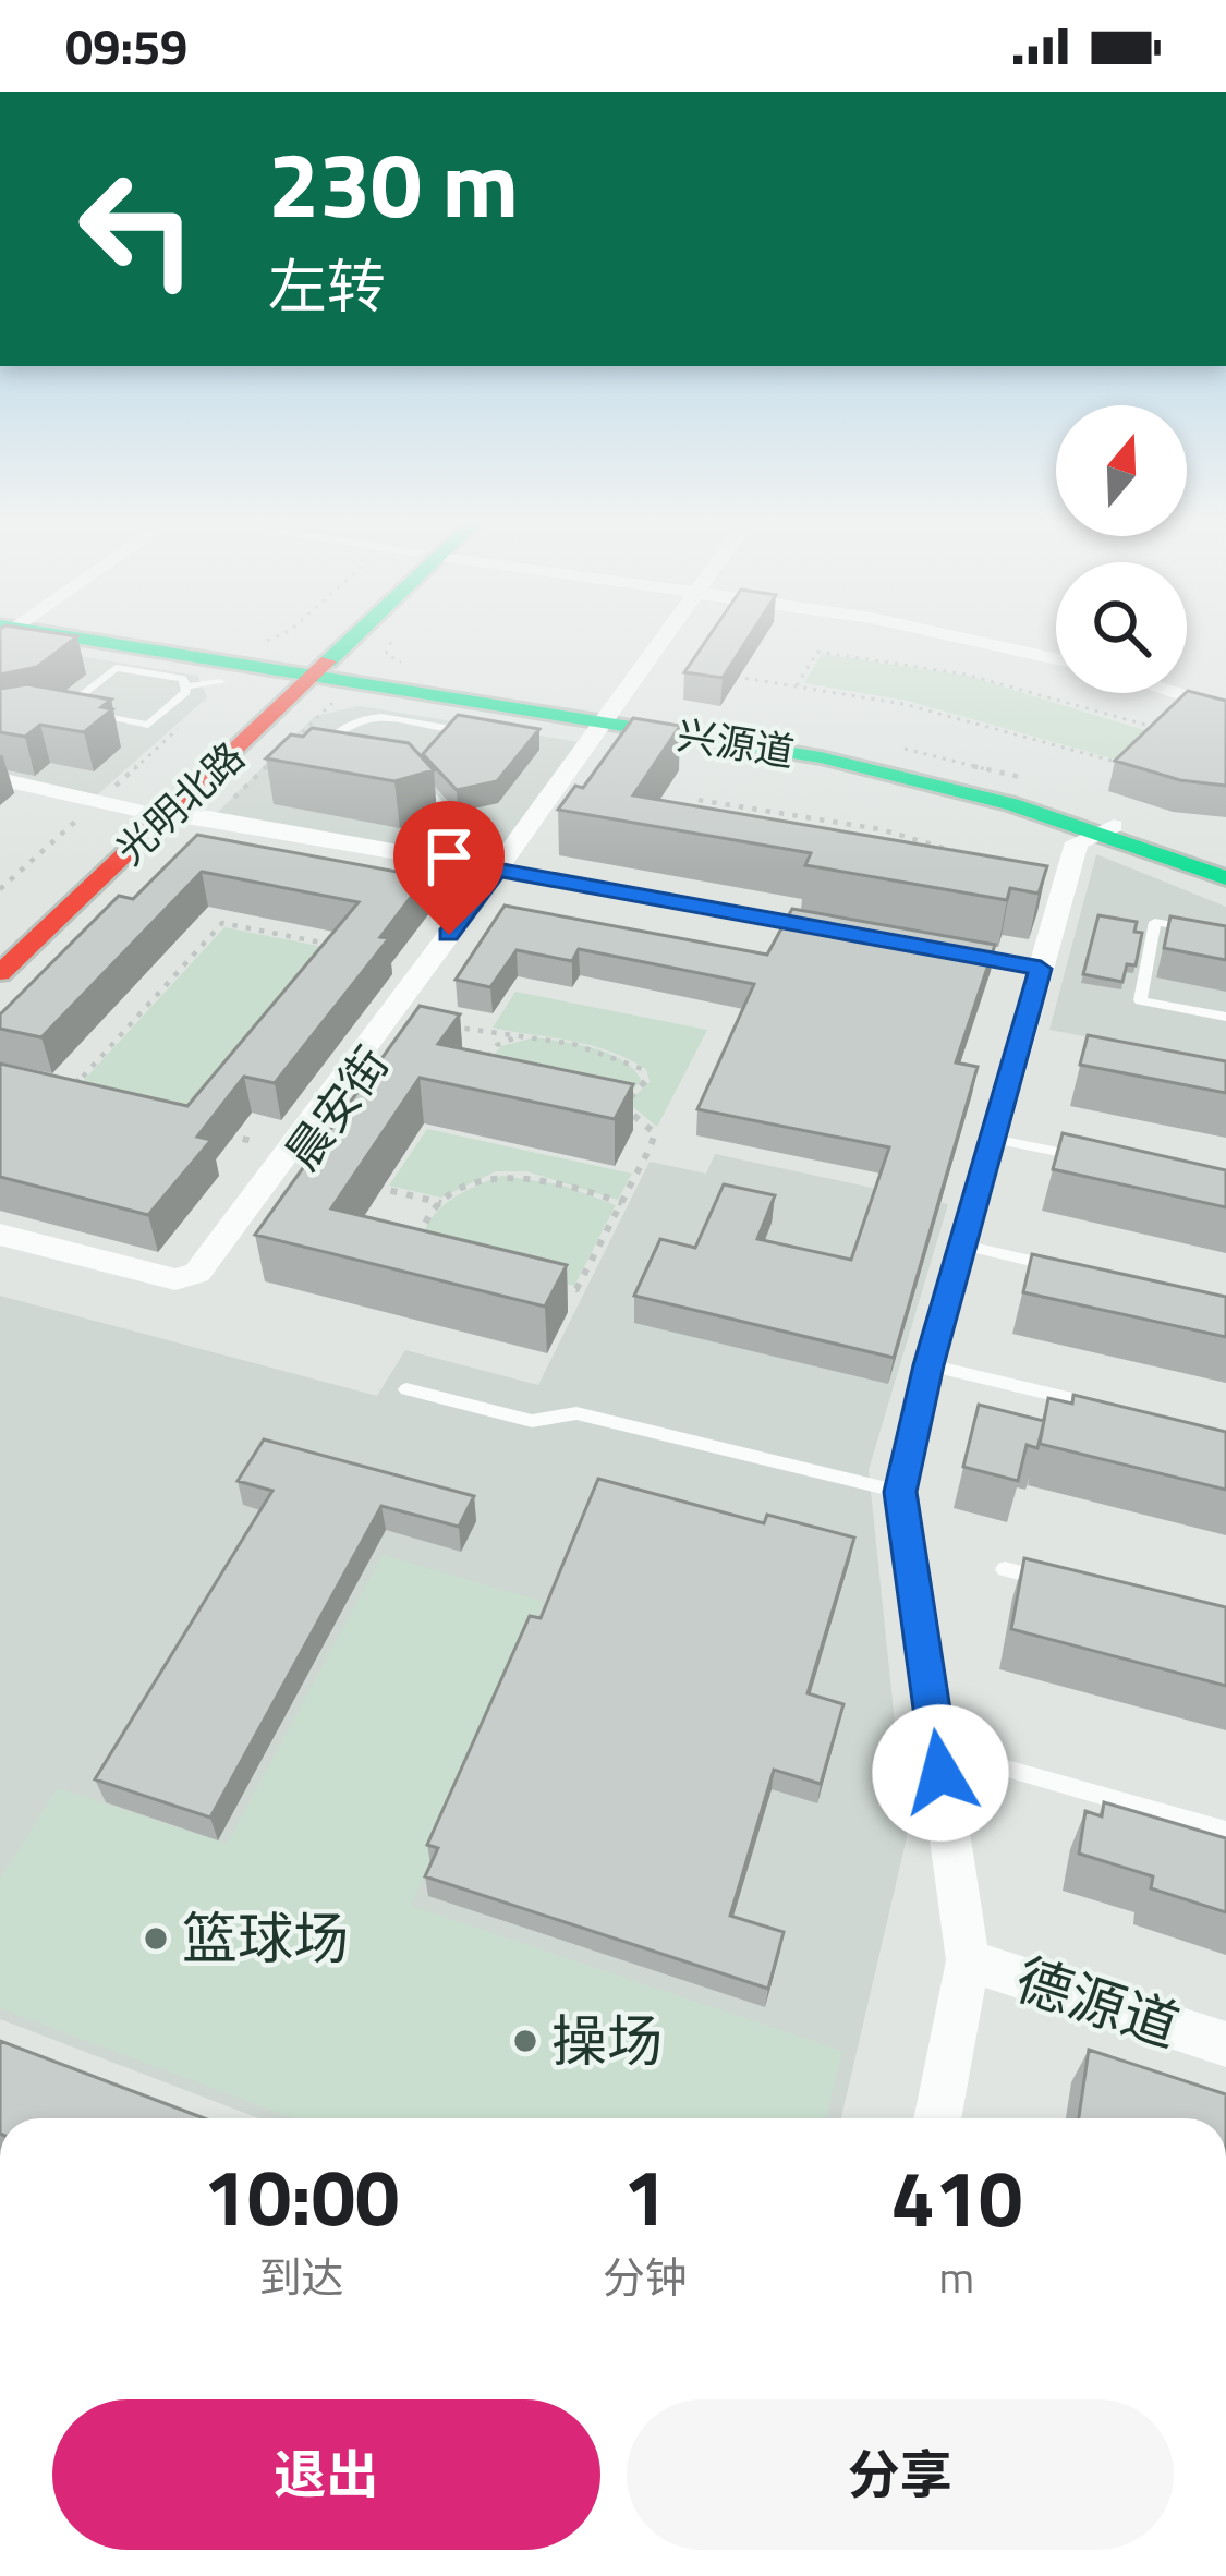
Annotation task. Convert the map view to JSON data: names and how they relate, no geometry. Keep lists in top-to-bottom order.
{
  "streets": {
    "main road": ["兴源道", "光明北路"],
    "street": ["晨安街", "德源道"]
  },
  "crossings": [
    ["兴源道", "光明北路"],
    ["兴源道", "晨安街"]
  ],
  "places": ["篮球场", "操场"],
  "north": "top",
  "page": {
    "status": "09:59",
    "turn": ["230 m", "左转"],
    "eta": [
      "10:00",
      "到达",
      "1",
      "分钟",
      "410",
      "m"
    ],
    "buttons": ["退出", "分享"]
  }
}
